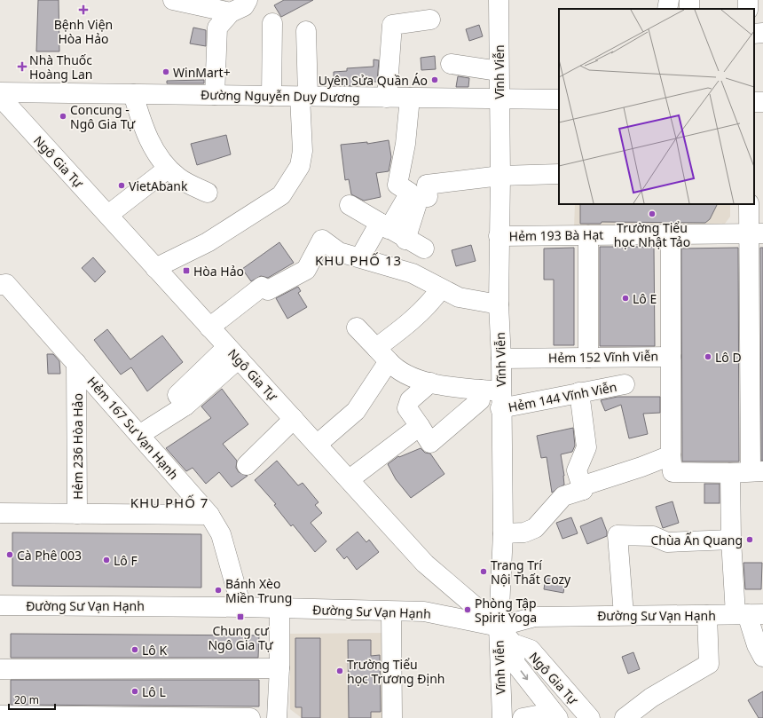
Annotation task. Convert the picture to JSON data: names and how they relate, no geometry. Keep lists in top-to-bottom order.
{
  "streets": {
    "street": [
      "Vĩnh Viễn",
      "Đường Nguyễn Duy Dương",
      "Ngô Gia Tự",
      "Hẻm 193 Bà Hạt",
      "Hẻm 152 Vĩnh Viễn",
      "Hẻm 144 Vĩnh Viễn",
      "Hẻm 167 Sư Vạn Hạnh",
      "Hẻm 236 Hòa Hảo",
      "Đường Sư Vạn Hạnh"
    ]
  },
  "crossings": [
    ["Vĩnh Viễn", "Đường Nguyễn Duy Dương"],
    ["Vĩnh Viễn", "Ngô Gia Tự"],
    ["Vĩnh Viễn", "Hẻm 193 Bà Hạt"],
    ["Vĩnh Viễn", "Hẻm 152 Vĩnh Viễn"],
    ["Vĩnh Viễn", "Hẻm 144 Vĩnh Viễn"],
    ["Vĩnh Viễn", "Đường Sư Vạn Hạnh"],
    ["Ngô Gia Tự", "Đường Sư Vạn Hạnh"],
    ["Hẻm 167 Sư Vạn Hạnh", "Hẻm 236 Hòa Hảo"],
    ["Hẻm 167 Sư Vạn Hạnh", "Đường Sư Vạn Hạnh"]
  ],
  "districts": ["KHU PHỐ 13", "KHU PHỐ 7"],
  "places": {
    "health": ["Bệnh Viện Hòa Hảo", "Nhà Thuốc Hoàng Lan"],
    "other": [
      "WinMart+",
      "Uyên Sửa Quần Áo",
      "Concung - Ngô Gia Tự",
      "VietAbank",
      "Trường Tiểu học Nhật Tảo",
      "Lô E",
      "Lô D",
      "Chùa Ấn Quang",
      "Cà Phê 003",
      "Lô F",
      "Trang Trí Nội Thất Cozy",
      "Bánh Xèo Miền Trung",
      "Phòng Tập Spirit Yoga",
      "Lô K",
      "Trường Tiểu học Trương Định",
      "Lô L"
    ],
    "transit": ["Hòa Hảo", "Chung cư Ngô Gia Tự"]
  },
  "scale_bar": "20 m"
}
